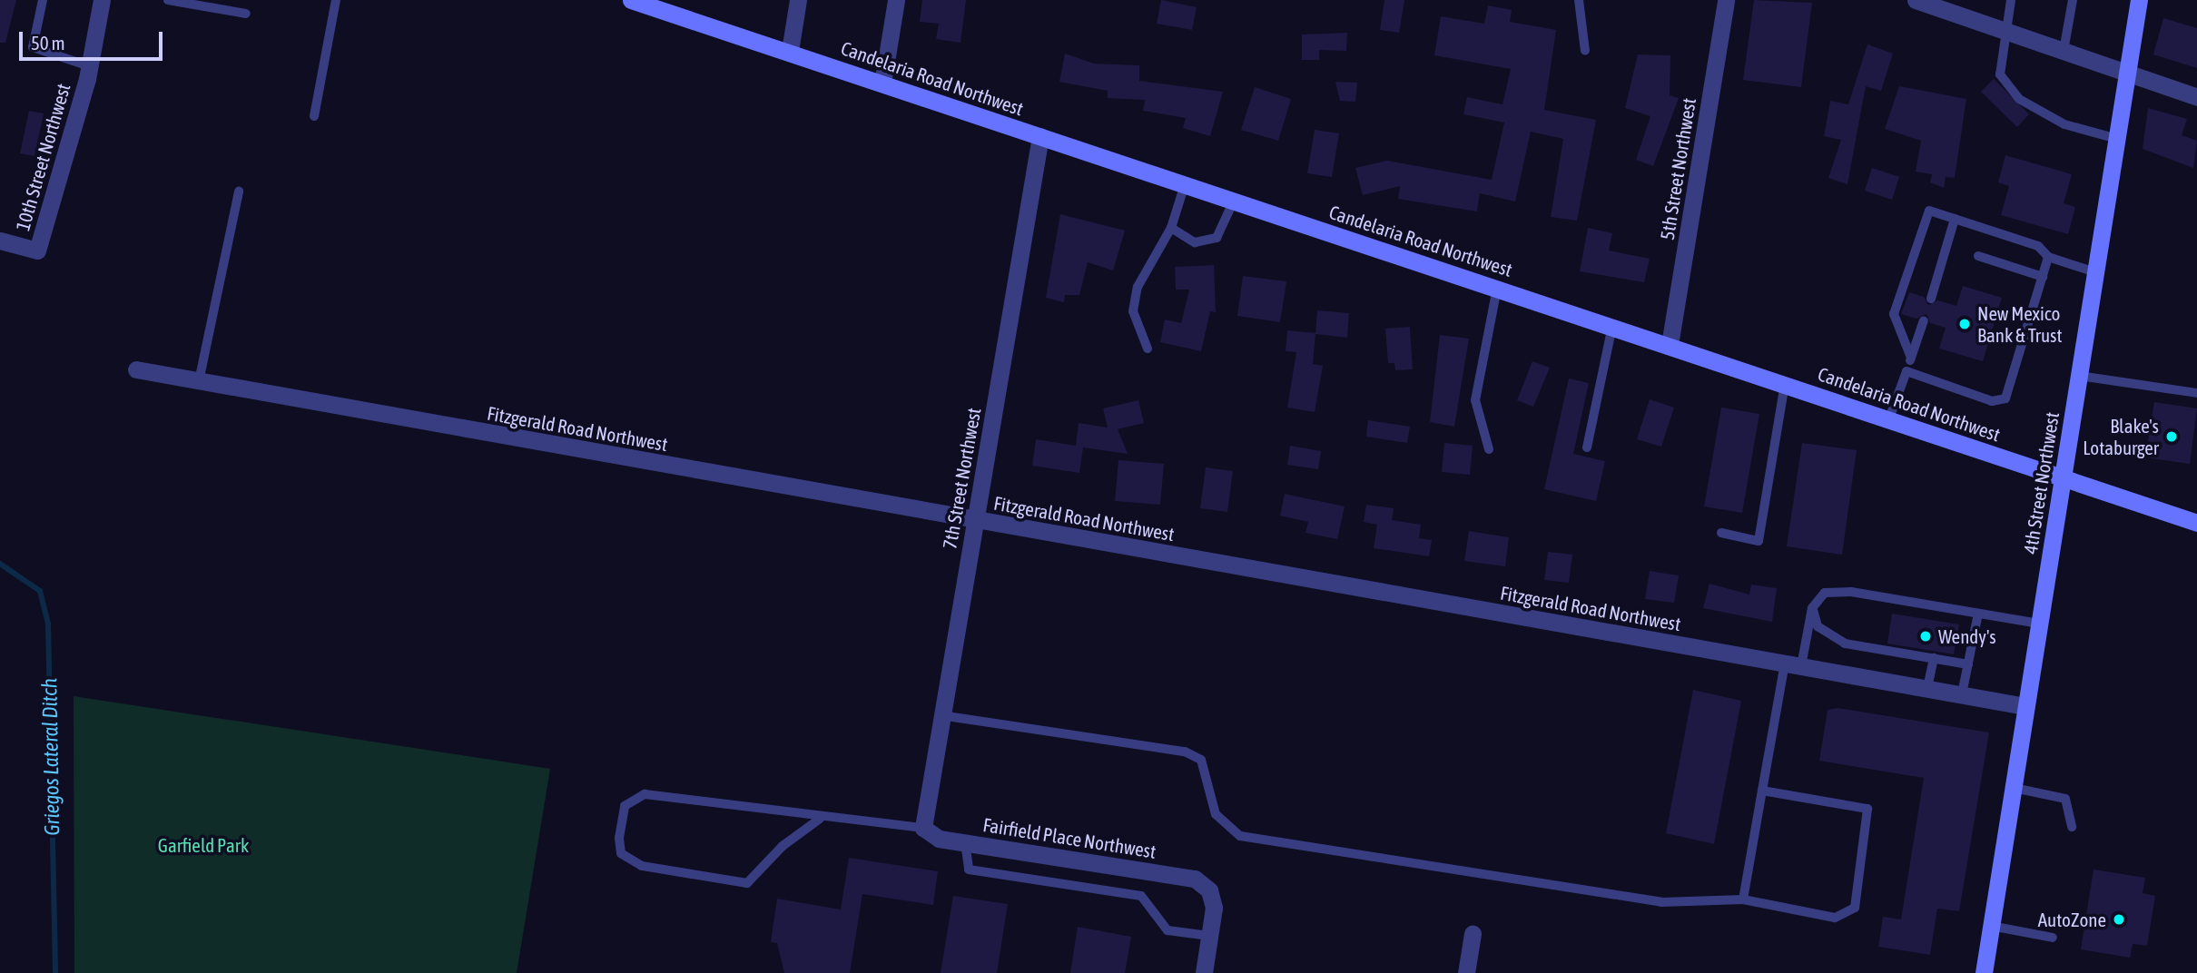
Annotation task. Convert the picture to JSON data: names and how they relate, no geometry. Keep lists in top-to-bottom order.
{
  "streets": {
    "main road": ["Candelaria Road Northwest", "4th Street Northwest"],
    "street": [
      "10th Street Northwest",
      "5th Street Northwest",
      "Fitzgerald Road Northwest",
      "7th Street Northwest",
      "Fairfield Place Northwest"
    ]
  },
  "crossings": [
    ["Candelaria Road Northwest", "5th Street Northwest"],
    ["Candelaria Road Northwest", "7th Street Northwest"],
    ["Candelaria Road Northwest", "4th Street Northwest"],
    ["Fitzgerald Road Northwest", "7th Street Northwest"],
    ["Fitzgerald Road Northwest", "4th Street Northwest"],
    ["7th Street Northwest", "Fairfield Place Northwest"]
  ],
  "water": ["Griegos Lateral Ditch"],
  "parks": ["Garfield Park"],
  "places": [
    "New Mexico Bank & Trust",
    "Blake's Lotaburger",
    "Wendy's",
    "AutoZone"
  ],
  "scale_bar": "50 m"
}
